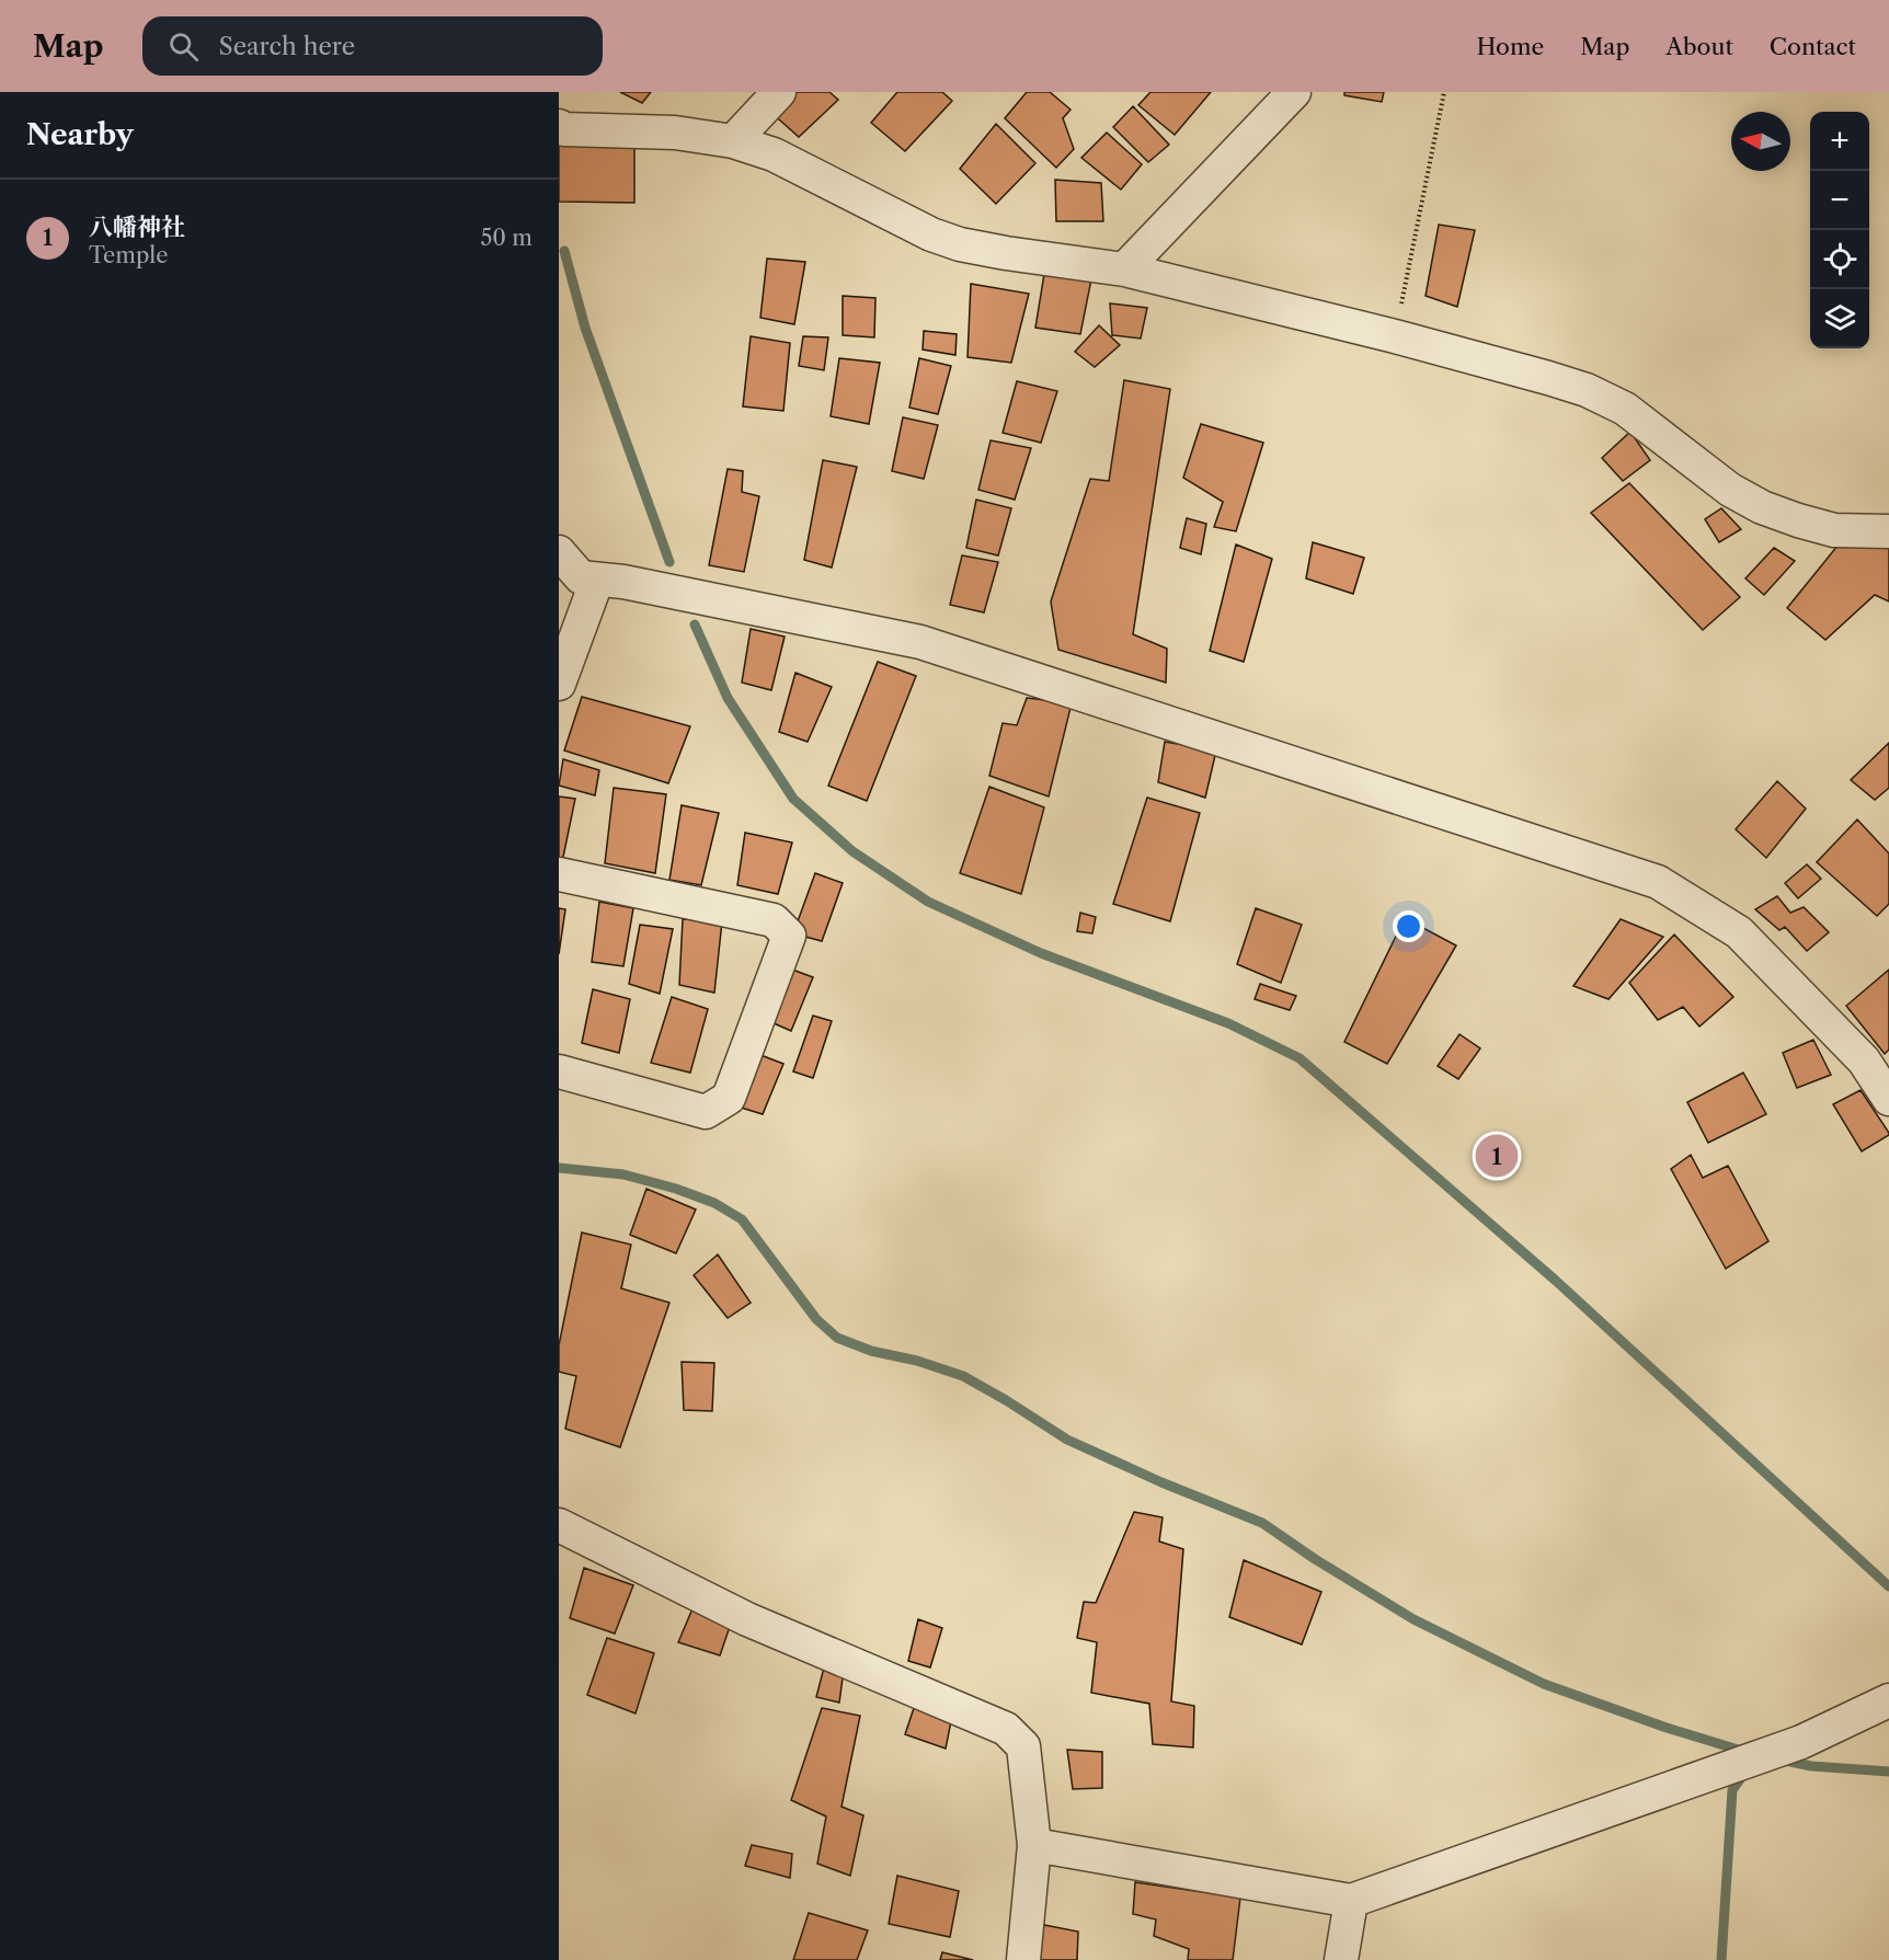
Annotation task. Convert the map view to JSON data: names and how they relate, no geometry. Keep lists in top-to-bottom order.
{
  "north": "left",
  "page": {
    "header": "Map",
    "search": "Search here",
    "nav": [
      "Home",
      "Map",
      "About",
      "Contact"
    ],
    "heading": "Nearby",
    "map_buttons": ["+", "−"],
    "list": [
      {
        "mark": "1",
        "name": "八幡神社",
        "note": "Temple",
        "value": "50 m"
      }
    ],
    "pins": "1"
  }
}
